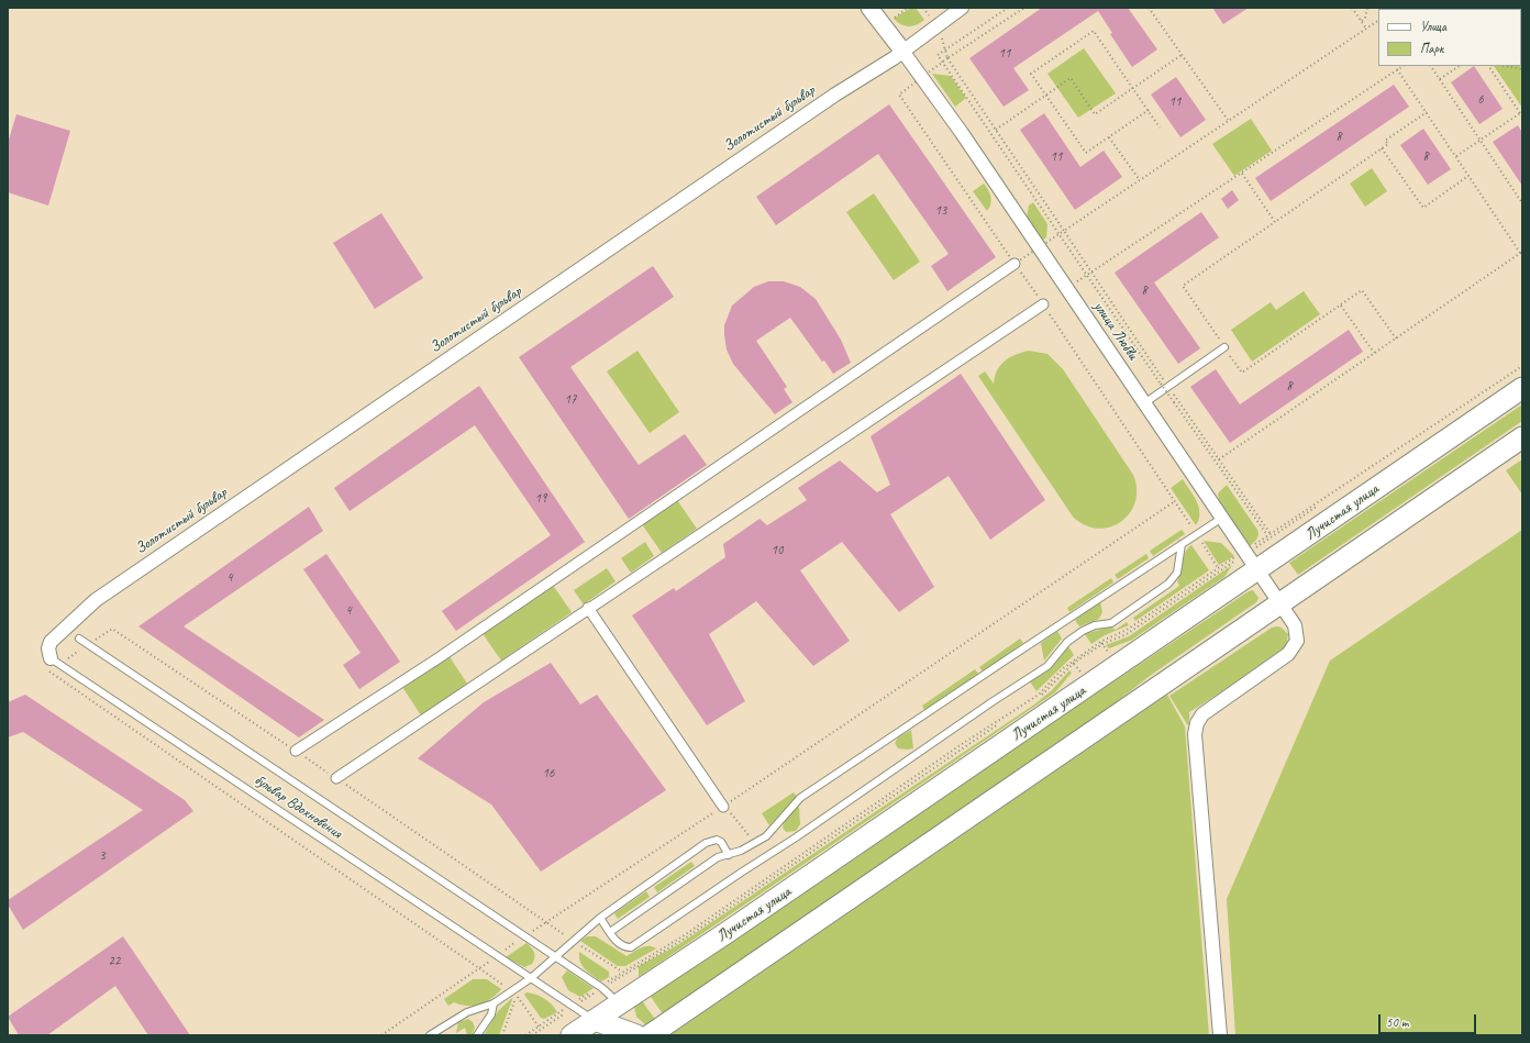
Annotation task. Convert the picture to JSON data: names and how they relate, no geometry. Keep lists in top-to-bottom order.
{
  "streets": {
    "main road": ["Лучистая улица"],
    "street": ["Золотистый бульвар", "улица Любви"],
    "lane": ["бульвар Вдохновения"]
  },
  "crossings": [
    ["Золотистый бульвар", "улица Любви"],
    ["Золотистый бульвар", "бульвар Вдохновения"],
    ["улица Любви", "Лучистая улица"],
    ["Лучистая улица", "бульвар Вдохновения"]
  ],
  "house_numbers": [
    "11",
    "6",
    "11",
    "8",
    "11",
    "8",
    "13",
    "8",
    "8",
    "17",
    "19",
    "10",
    "4",
    "4",
    "16",
    "3",
    "22"
  ],
  "legend": ["Улица", "Парк"],
  "scale_bar": "50 m"
}
